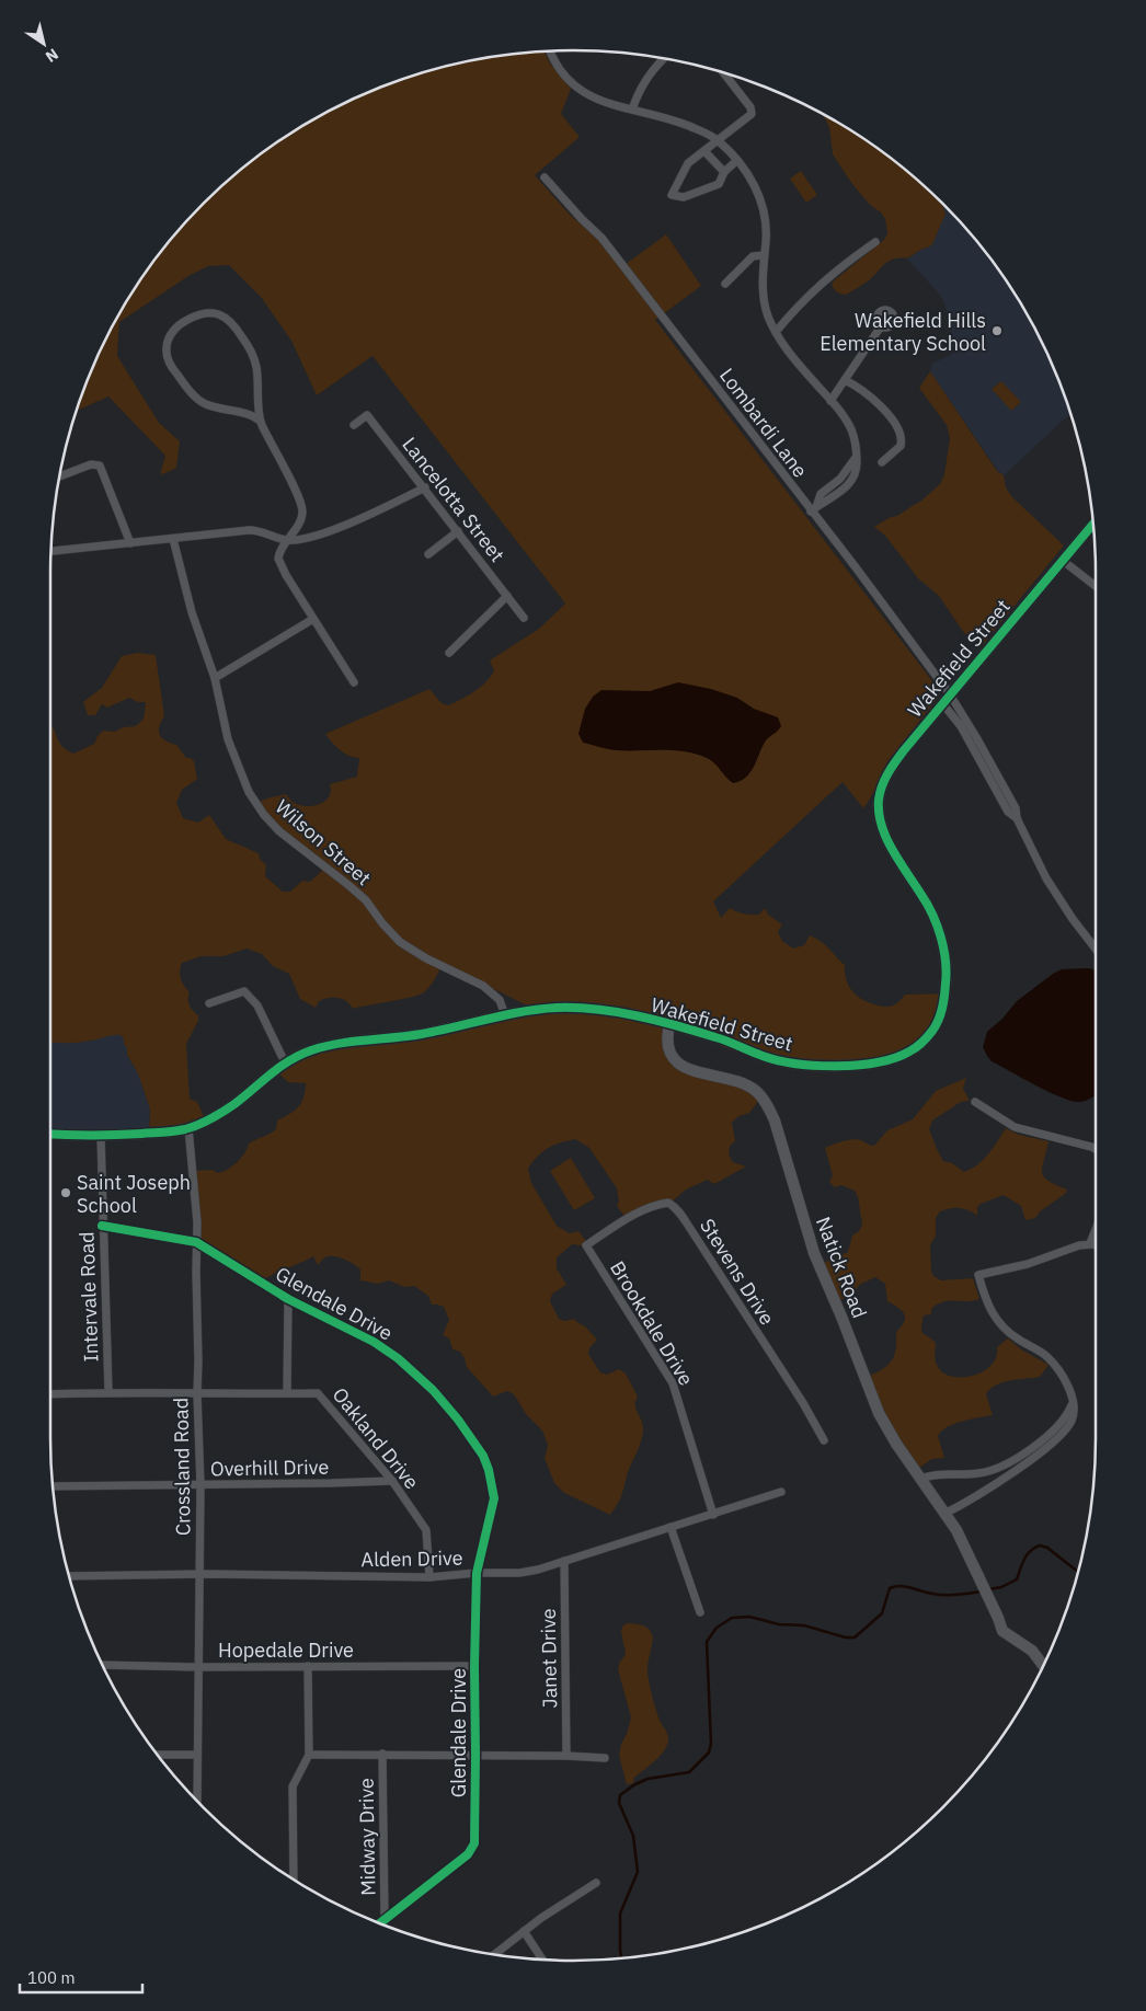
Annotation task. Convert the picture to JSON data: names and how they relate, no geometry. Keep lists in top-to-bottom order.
{
  "streets": {
    "street": [
      "Lombardi Lane",
      "Lancelotta Street",
      "Wakefield Street",
      "Wilson Street",
      "Natick Road",
      "Stevens Drive",
      "Intervale Road",
      "Glendale Drive",
      "Brookdale Drive",
      "Oakland Drive",
      "Crossland Road",
      "Overhill Drive",
      "Alden Drive",
      "Hopedale Drive",
      "Janet Drive",
      "Midway Drive"
    ]
  },
  "crossings": [
    ["Lombardi Lane", "Wakefield Street"],
    ["Wakefield Street", "Wilson Street"],
    ["Wakefield Street", "Natick Road"],
    ["Wakefield Street", "Intervale Road"],
    ["Wakefield Street", "Crossland Road"],
    ["Stevens Drive", "Brookdale Drive"],
    ["Intervale Road", "Glendale Drive"],
    ["Intervale Road", "Oakland Drive"],
    ["Glendale Drive", "Crossland Road"],
    ["Glendale Drive", "Alden Drive"],
    ["Glendale Drive", "Hopedale Drive"],
    ["Glendale Drive", "Midway Drive"],
    ["Brookdale Drive", "Alden Drive"],
    ["Oakland Drive", "Crossland Road"],
    ["Oakland Drive", "Overhill Drive"],
    ["Oakland Drive", "Alden Drive"],
    ["Crossland Road", "Overhill Drive"],
    ["Crossland Road", "Alden Drive"],
    ["Crossland Road", "Hopedale Drive"],
    ["Alden Drive", "Janet Drive"]
  ],
  "places": ["Wakefield Hills Elementary School", "Saint Joseph School"],
  "scale_bar": "100 m",
  "north": "bottom right"
}
